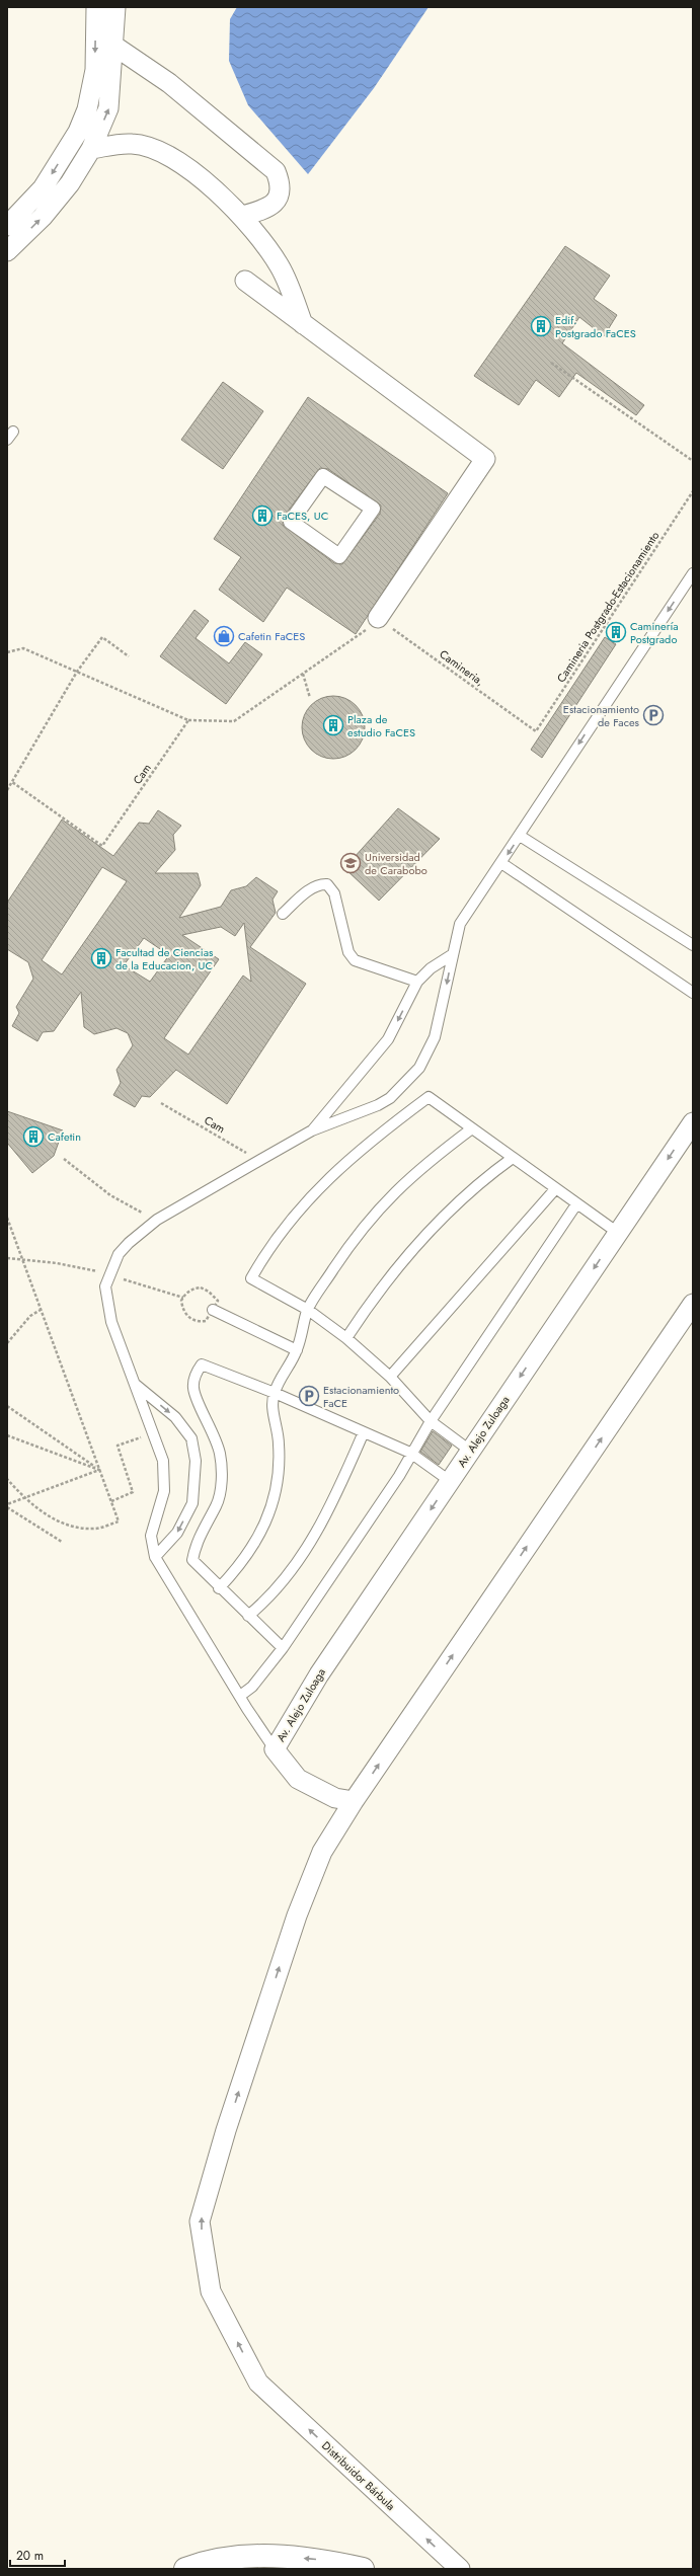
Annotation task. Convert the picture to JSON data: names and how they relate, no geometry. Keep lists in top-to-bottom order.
{
  "streets": {
    "street": ["Av. Alejo Zuloaga", "Distribuidor Bárbula"],
    "path": ["Camineria Postgrado-Estacionamiento", "Camineria,", "Cam"]
  },
  "crossings": [
    ["Camineria Postgrado-Estacionamiento", "Camineria,"],
    ["Av. Alejo Zuloaga", "Distribuidor Bárbula"]
  ],
  "one_way": ["Distribuidor Bárbula"],
  "places": {
    "building": [
      "Edif. Postgrado FaCES",
      "FaCES, UC",
      "Caminería Postgrado",
      "Plaza de estudio FaCES",
      "Facultad de Ciencias de la Educacion, UC",
      "Cafetin"
    ],
    "shop": ["Cafetin FaCES"],
    "parking": ["Estacionamiento de Faces", "Estacionamiento FaCE"],
    "school or university": ["Universidad de Carabobo"]
  },
  "scale_bar": "20 m"
}
